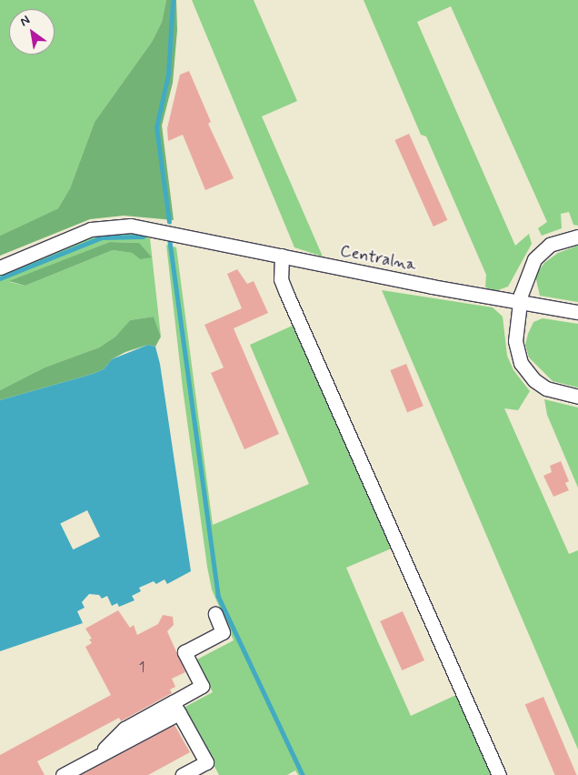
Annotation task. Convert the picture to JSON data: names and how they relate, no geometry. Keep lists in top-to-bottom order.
{
  "streets": {
    "street": ["Centralna"]
  },
  "house_numbers": ["1"],
  "north": "top left"
}
